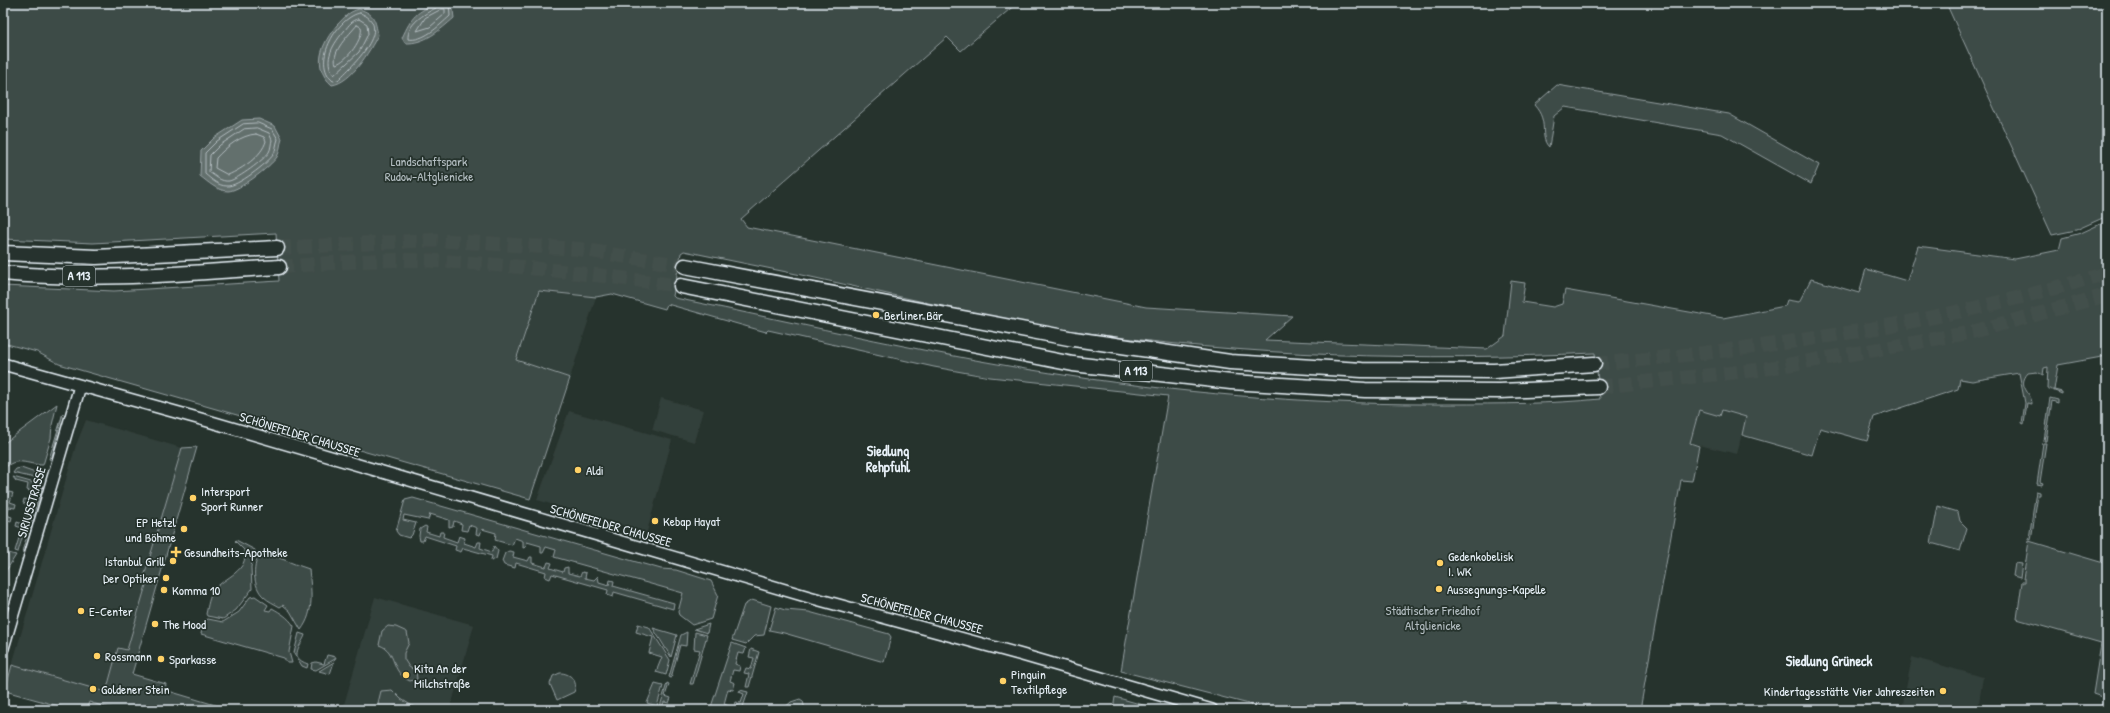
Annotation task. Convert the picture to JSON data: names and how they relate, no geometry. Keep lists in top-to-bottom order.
{
  "streets": {
    "highway": ["A 113"],
    "main road": ["SCHÖNEFELDER CHAUSSEE", "SIRIUSSTRASSE"]
  },
  "crossings": [
    ["SCHÖNEFELDER CHAUSSEE", "SIRIUSSTRASSE"]
  ],
  "districts": ["Siedlung Rehpfuhl", "Siedlung Grüneck"],
  "parks": ["Landschaftspark Rudow-Altglienicke", "Städtischer Friedhof Altglienicke"],
  "places": {
    "other": [
      "Berliner Bär",
      "Aldi",
      "Intersport Sport Runner",
      "Kebap Hayat",
      "EP Hetzl und Böhme",
      "Istanbul Grill",
      "Gedenkobelisk I. WK",
      "Der Optiker",
      "Aussegnungs-Kapelle",
      "Komma 10",
      "E-Center",
      "The Mood",
      "Rossmann",
      "Sparkasse",
      "Kita An der Milchstraße",
      "Pinguin Textilpflege",
      "Goldener Stein",
      "Kindertagesstätte Vier Jahreszeiten"
    ],
    "health": ["Gesundheits-Apotheke"]
  }
}
